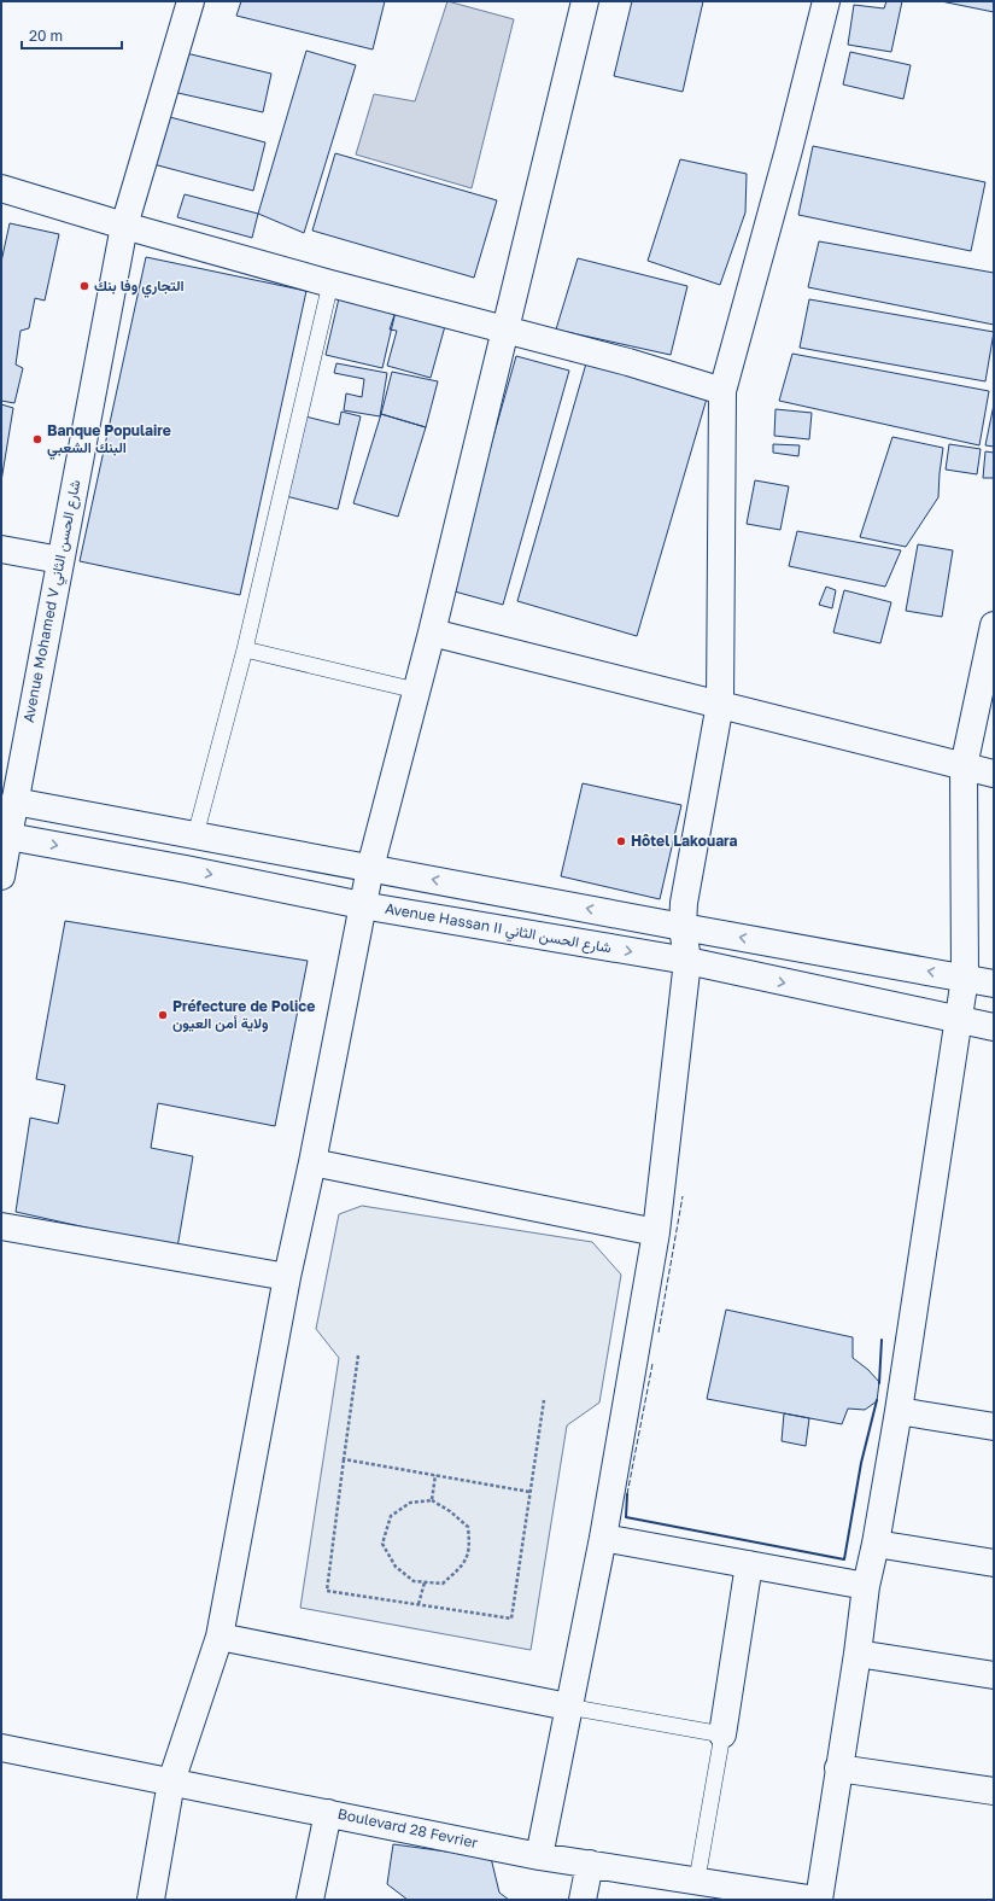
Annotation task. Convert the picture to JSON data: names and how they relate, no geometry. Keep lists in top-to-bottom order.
{
  "streets": {
    "street": ["Avenue Mohamed V شارع الحسن الثاني", "Avenue Hassan II شارع الحسن الثاني", "Boulevard 28 Fevrier"]
  },
  "crossings": [
    ["Avenue Mohamed V شارع الحسن الثاني", "Avenue Hassan II شارع الحسن الثاني"]
  ],
  "places": [
    "التجاري وفا بنك",
    "Banque Populaire البنك الشعبي",
    "Hôtel Lakouara",
    "Préfecture de Police ولاية أمن العيون"
  ],
  "scale_bar": "20 m"
}
